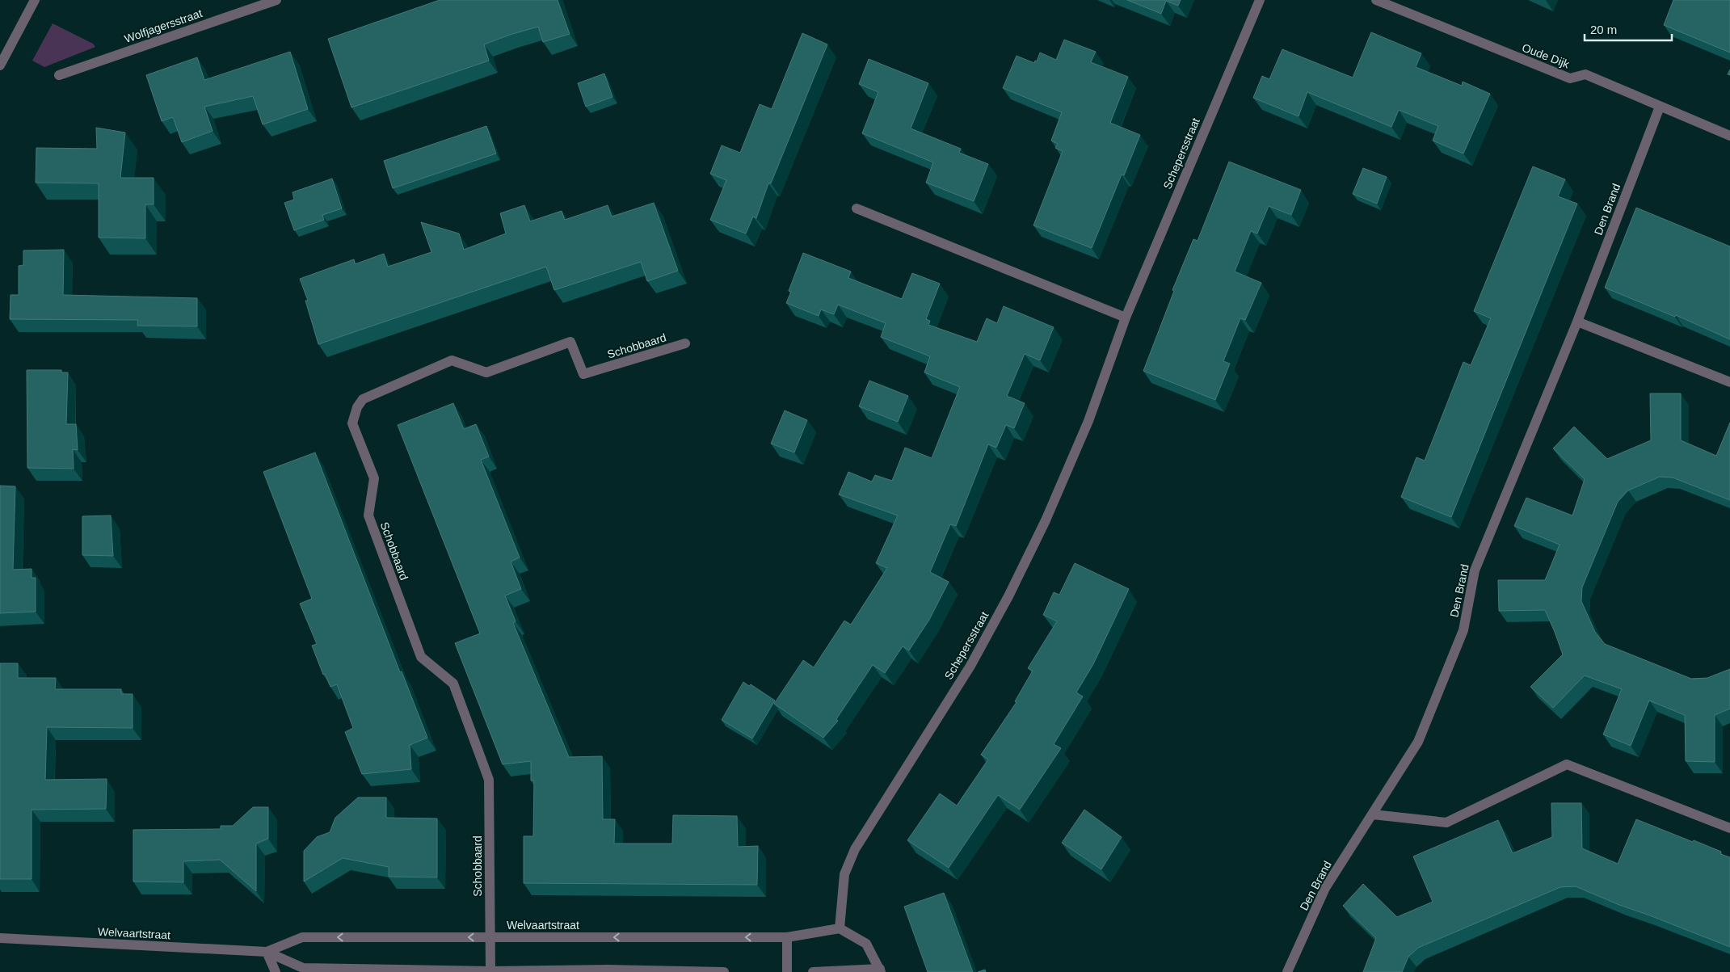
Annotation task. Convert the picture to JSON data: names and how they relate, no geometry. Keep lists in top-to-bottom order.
{
  "streets": {
    "street": [
      "Wolfjagersstraat",
      "Oude Dijk",
      "Schepersstraat",
      "Den Brand",
      "Schobbaard",
      "Welvaartstraat"
    ]
  },
  "crossings": [
    ["Oude Dijk", "Den Brand"],
    ["Schobbaard", "Welvaartstraat"]
  ],
  "scale_bar": "20 m"
}
